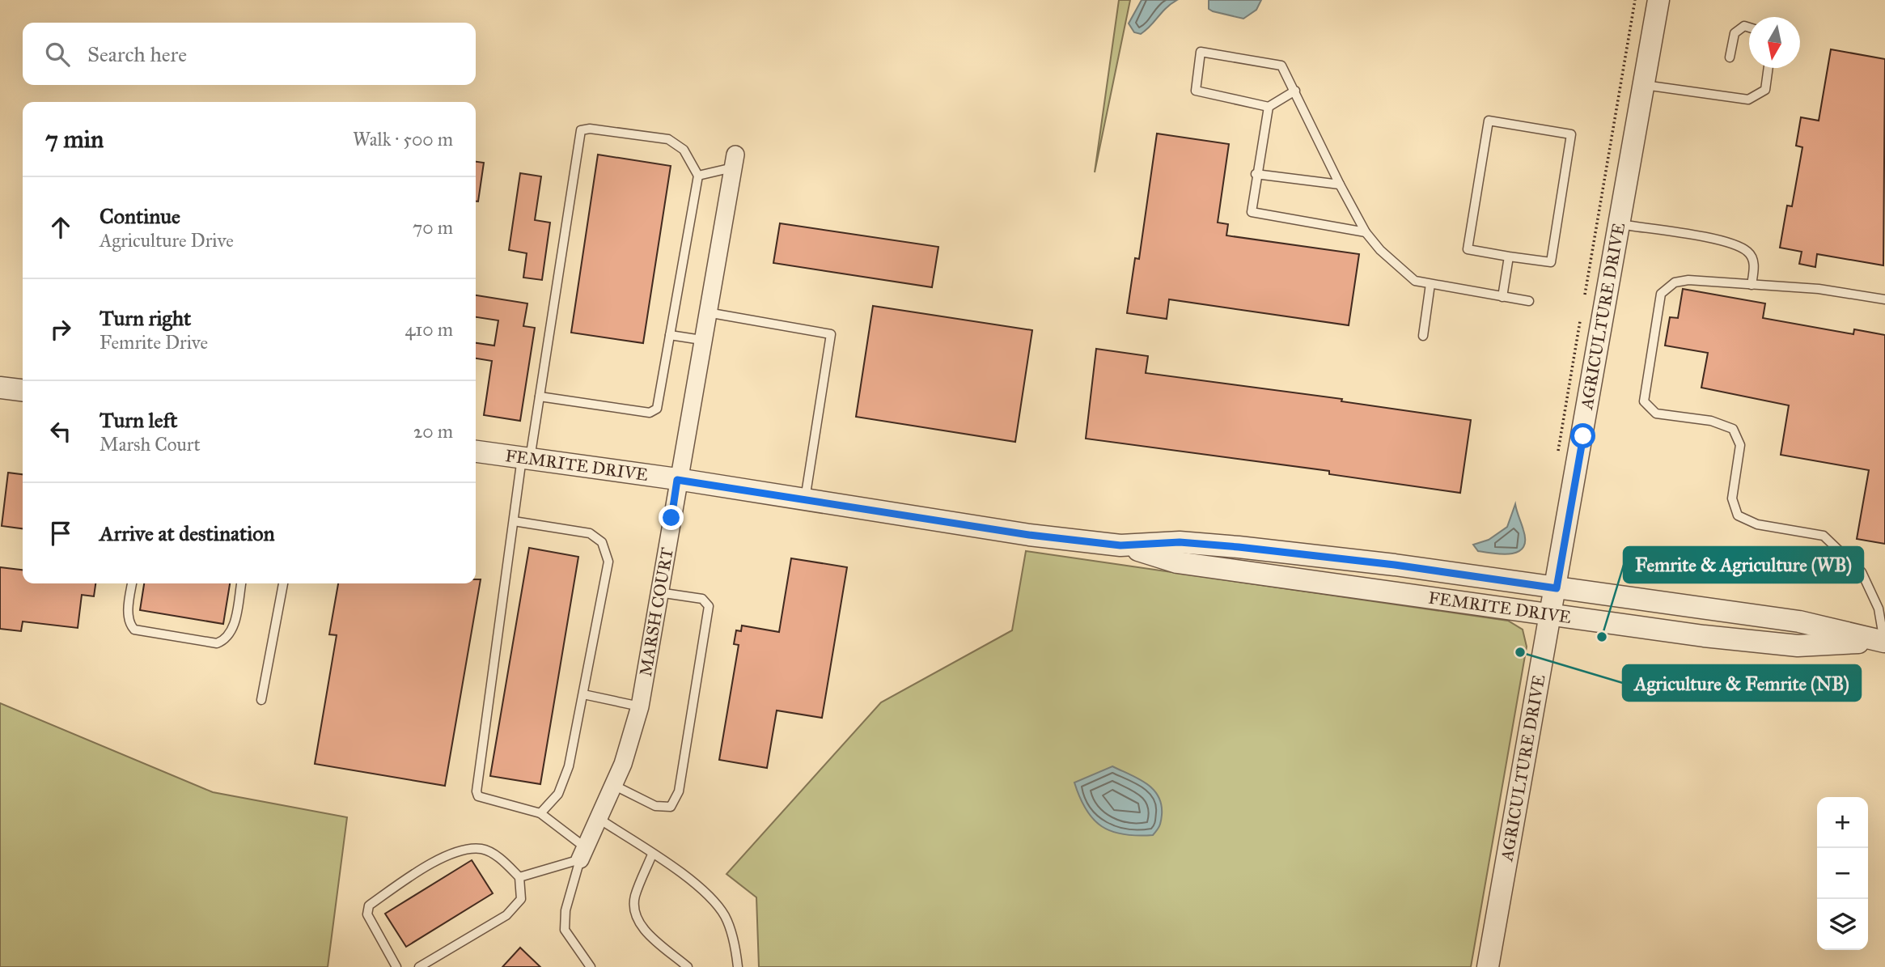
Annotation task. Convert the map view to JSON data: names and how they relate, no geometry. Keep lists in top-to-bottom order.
{
  "streets": {
    "street": ["AGRICULTURE DRIVE", "FEMRITE DRIVE", "MARSH COURT"]
  },
  "crossings": [
    ["AGRICULTURE DRIVE", "FEMRITE DRIVE"],
    ["FEMRITE DRIVE", "MARSH COURT"]
  ],
  "places": ["Femrite & Agriculture (WB)", "Agriculture & Femrite (NB)"],
  "north": "bottom",
  "page": {
    "search": "Search here",
    "heading": ["7 min", "Walk · 500 m"],
    "list": [
      ["Continue", "Agriculture Drive", "70 m"],
      ["Turn right", "Femrite Drive", "410 m"],
      ["Turn left", "Marsh Court", "20 m"],
      "Arrive at destination"
    ],
    "map_buttons": ["+", "−"]
  }
}
